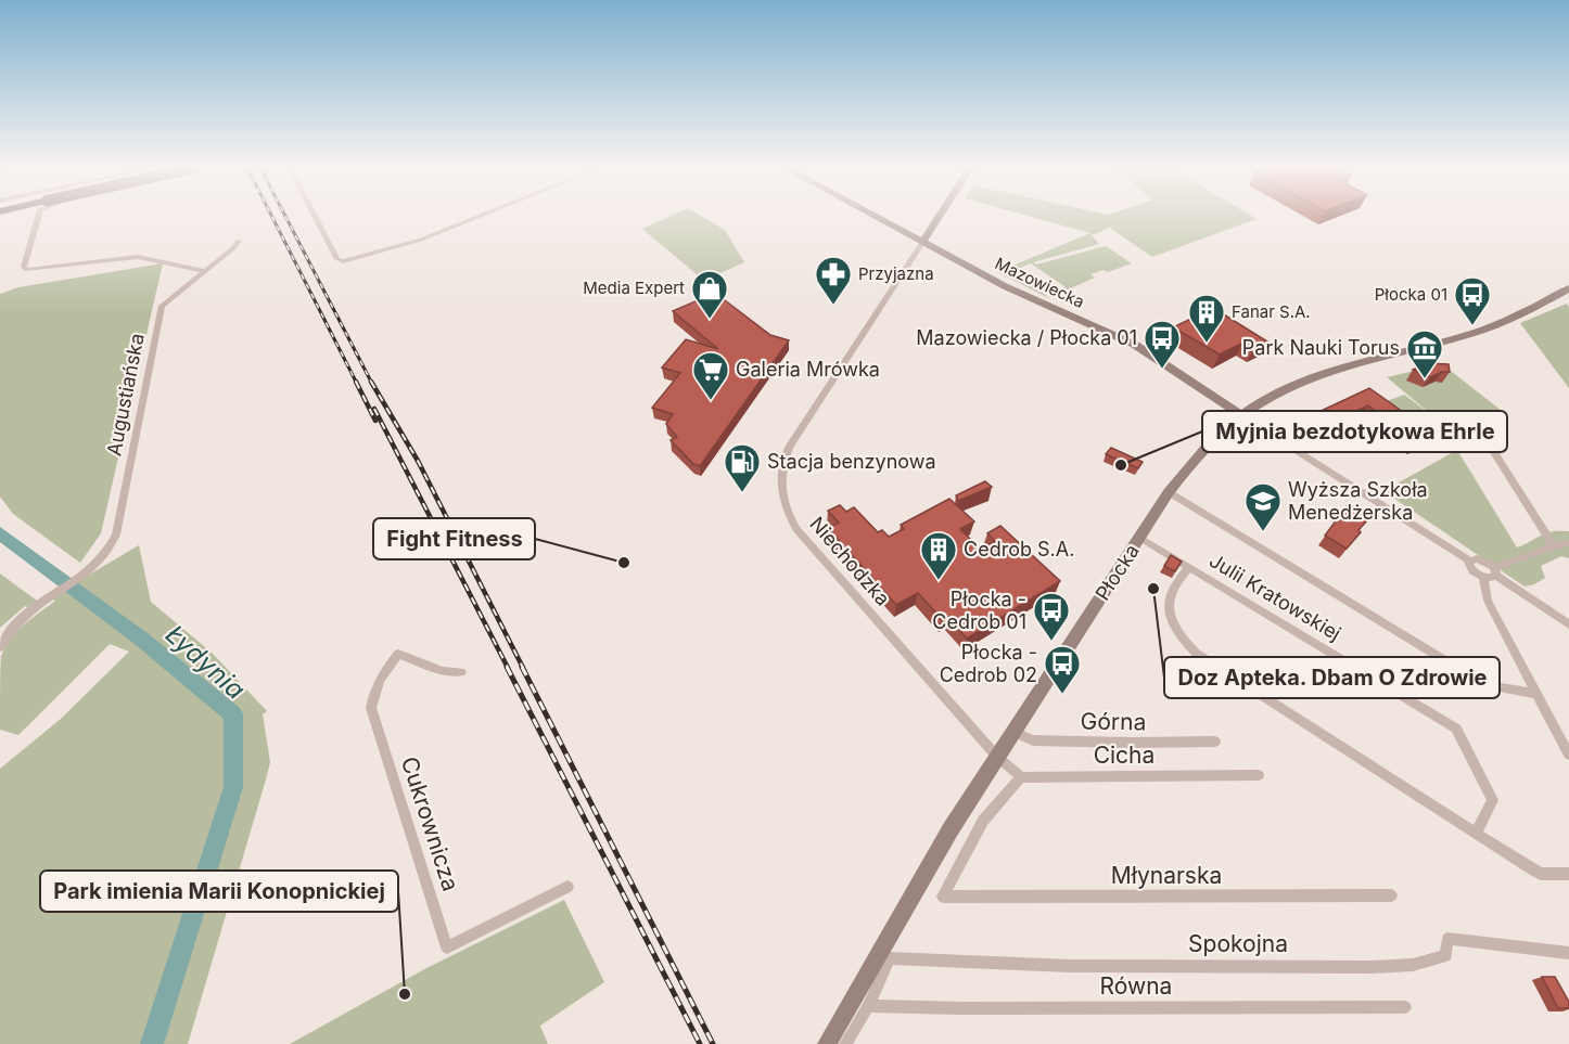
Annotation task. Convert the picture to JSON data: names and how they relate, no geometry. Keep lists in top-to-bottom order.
{
  "streets": {
    "main road": ["Mazowiecka", "Niechodzka", "Płocka"],
    "street": [
      "Augustiańska",
      "Julii Kratowskiej",
      "Górna",
      "Cicha",
      "Cukrownicza",
      "Młynarska",
      "Spokojna",
      "Równa"
    ]
  },
  "crossings": [
    ["Mazowiecka", "Niechodzka"],
    ["Mazowiecka", "Płocka"],
    ["Niechodzka", "Płocka"],
    ["Płocka", "Julii Kratowskiej"],
    ["Płocka", "Górna"],
    ["Cicha", "Młynarska"],
    ["Spokojna", "Równa"]
  ],
  "water": ["Łydynia"],
  "places": {
    "pharmacy": ["Przyjazna"],
    "shop": ["Media Expert"],
    "bus stop": [
      "Płocka 01",
      "Mazowiecka / Płocka 01",
      "Płocka - Cedrob 01",
      "Płocka - Cedrob 02"
    ],
    "building": ["Fanar S.A.", "Cedrob S.A."],
    "museum": ["Park Nauki Torus"],
    "supermarket": ["Galeria Mrówka"],
    "other": [
      "Myjnia bezdotykowa Ehrle",
      "Fight Fitness",
      "Doz Apteka. Dbam O Zdrowie",
      "Park imienia Marii Konopnickiej"
    ],
    "fuel station": ["Stacja benzynowa"],
    "school or university": ["Wyższa Szkoła Menedżerska"]
  }
}
